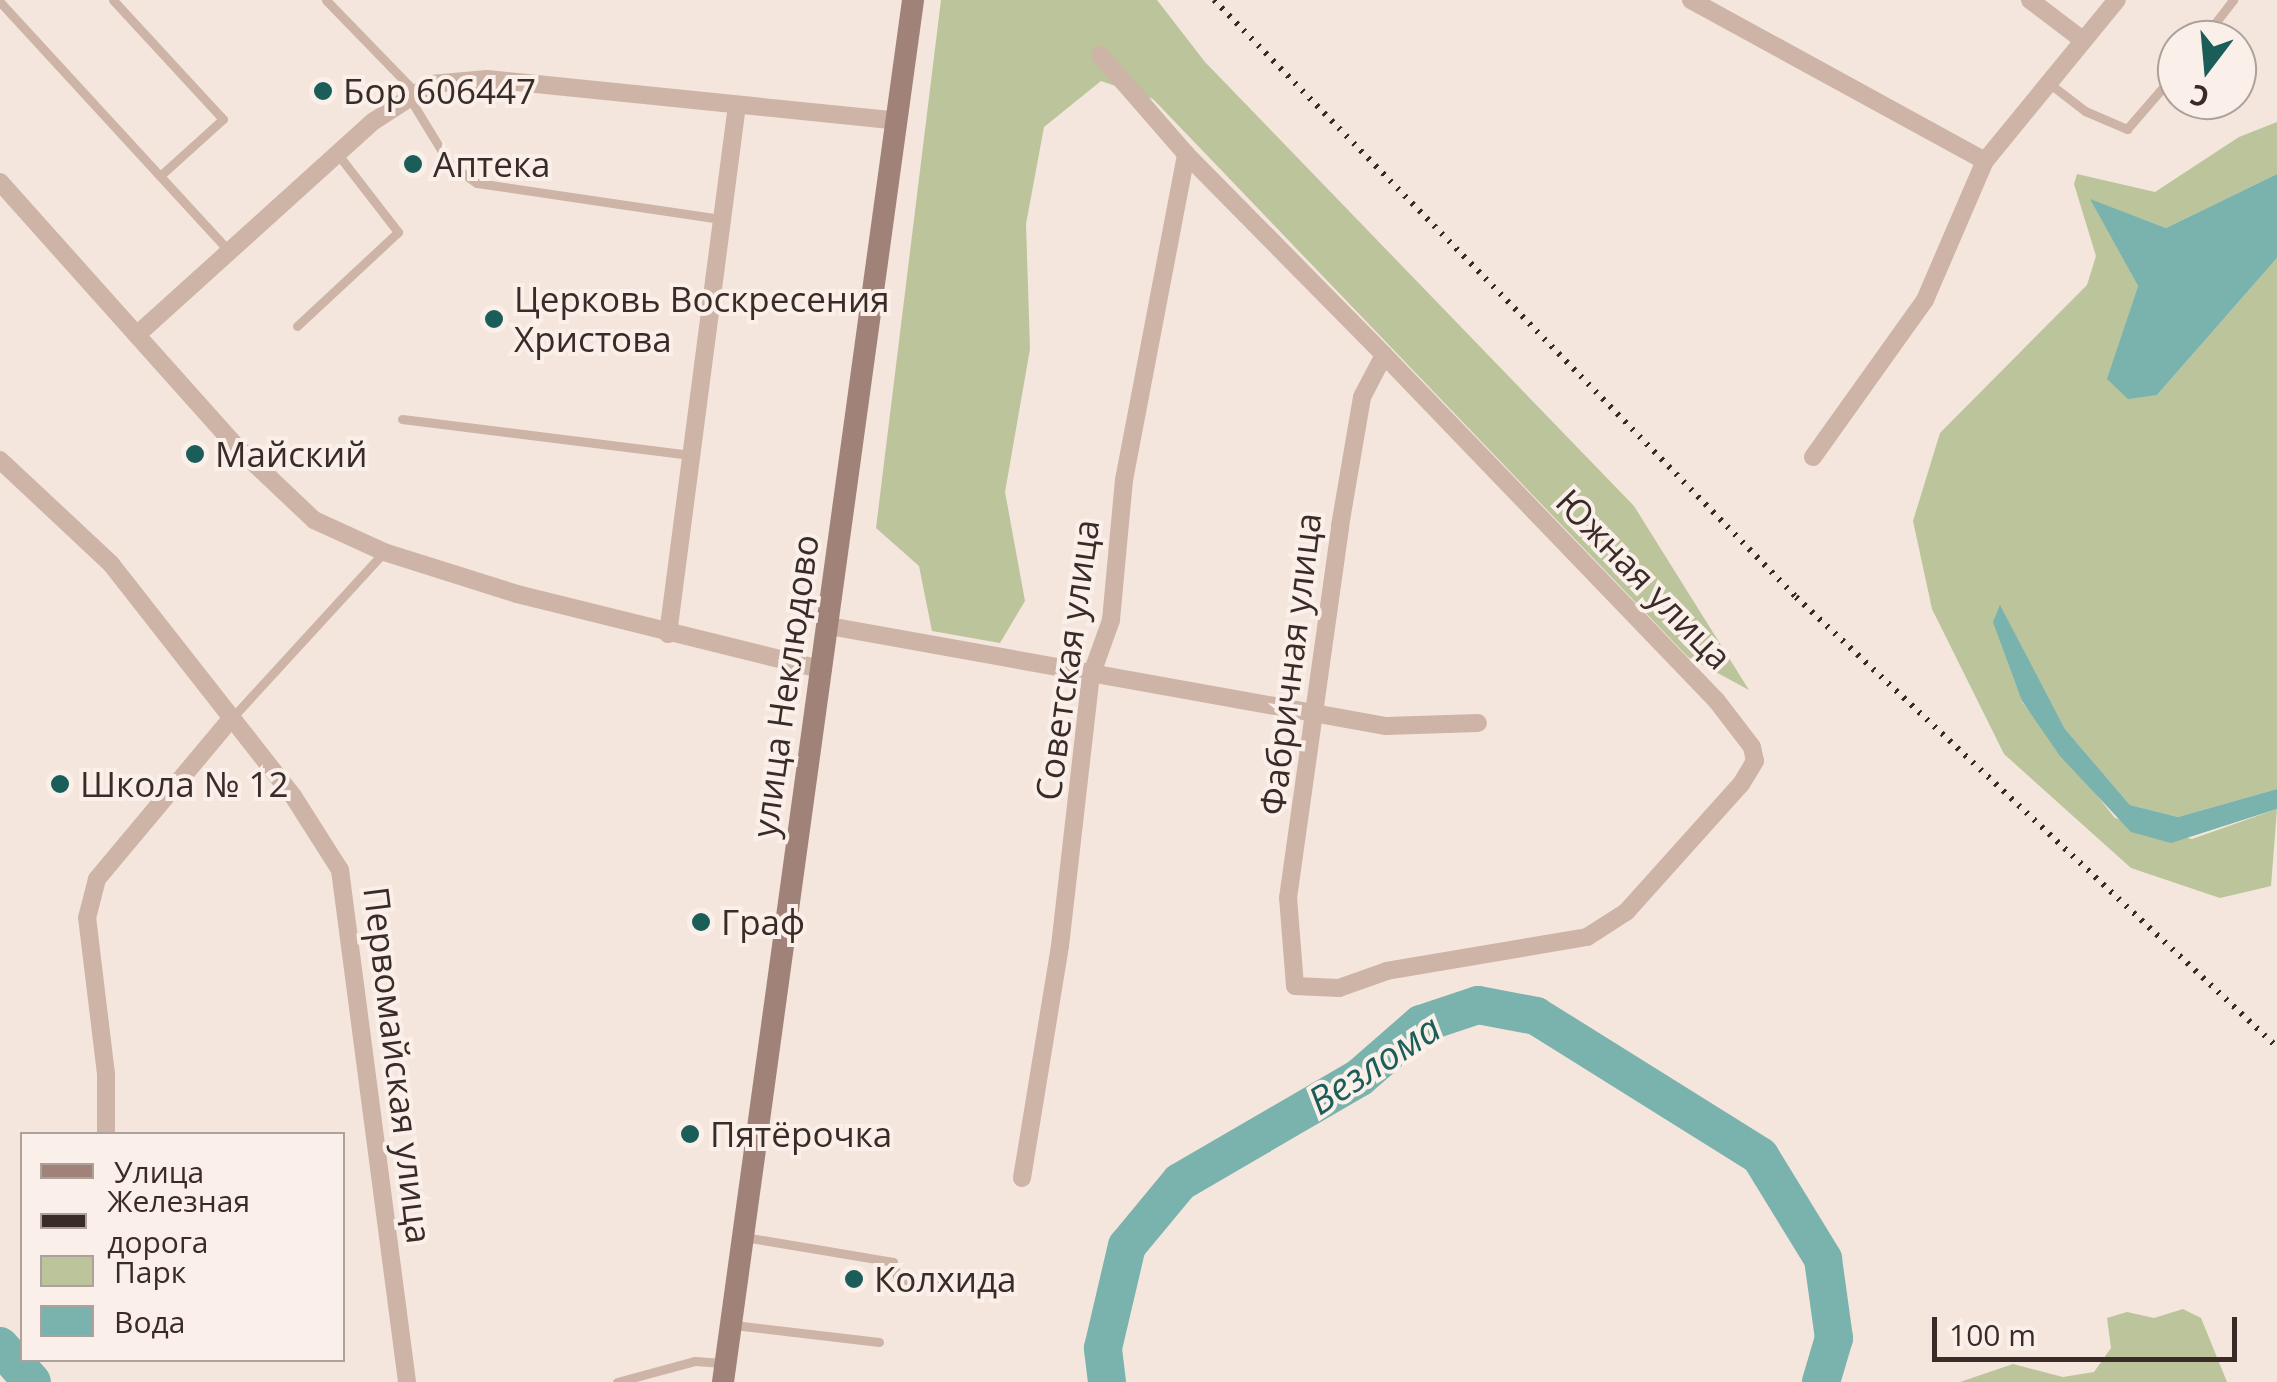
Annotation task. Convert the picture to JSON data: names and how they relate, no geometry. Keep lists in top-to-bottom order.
{
  "streets": {
    "main road": ["улица Неклюдово"],
    "street": [
      "Южная улица",
      "Советская улица",
      "Фабричная улица",
      "Первомайская улица"
    ]
  },
  "crossings": [
    ["Южная улица", "Советская улица"],
    ["Южная улица", "Фабричная улица"]
  ],
  "water": ["Везлома"],
  "places": [
    "Бор 606447",
    "Аптека",
    "Церковь Воскресения Христова",
    "Майский",
    "Школа № 12",
    "Граф",
    "Пятёрочка",
    "Колхида"
  ],
  "legend": [
    "Улица",
    "Железная дорога",
    "Парк",
    "Вода"
  ],
  "scale_bar": "100 m",
  "north": "bottom"
}
